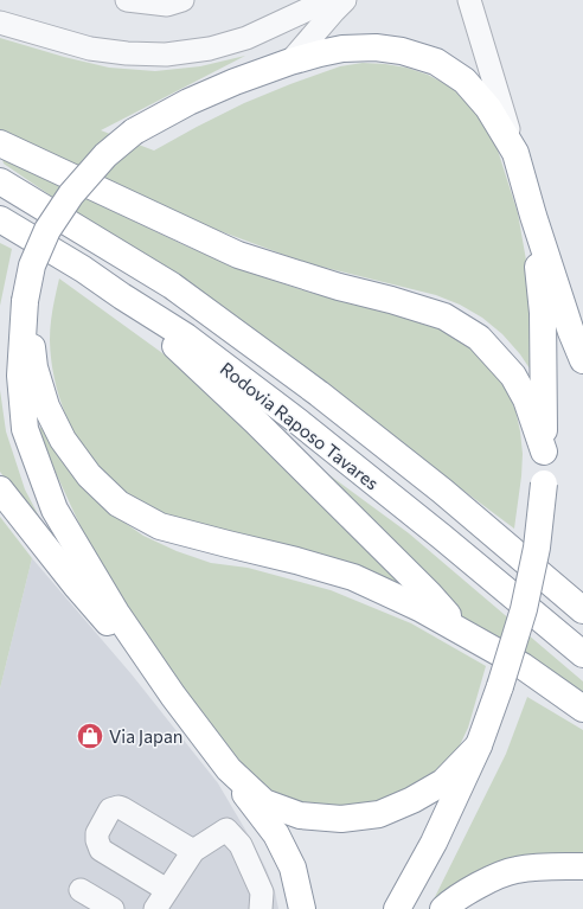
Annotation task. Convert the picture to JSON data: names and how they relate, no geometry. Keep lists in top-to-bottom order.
{
  "streets": {
    "highway": ["Rodovia Raposo Tavares"]
  },
  "places": {
    "shop": ["Via Japan"]
  }
}
